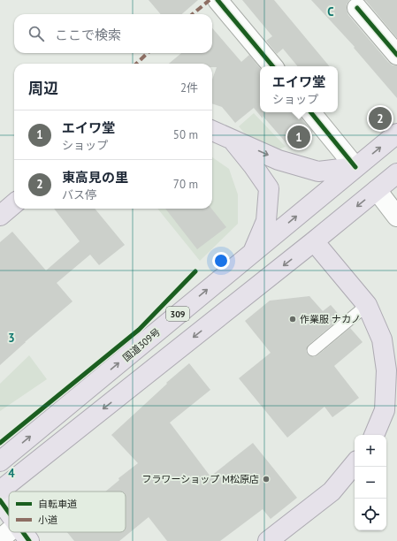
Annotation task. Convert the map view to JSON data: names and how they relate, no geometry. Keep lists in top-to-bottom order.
{
  "streets": {
    "highway": ["309", "国道309号"]
  },
  "places": ["作業服 ナカノ", "フラワーショップ M松原店"],
  "legend": ["自転車道", "小道"],
  "page": {
    "search": "ここで検索",
    "heading": ["周辺", "2件"],
    "popup": ["エイワ堂", "ショップ"],
    "pins": ["2", "1"],
    "list": [
      {
        "mark": "1",
        "name": "エイワ堂",
        "note": "ショップ",
        "value": "50 m"
      },
      {
        "mark": "2",
        "name": "東高見の里",
        "note": "バス停",
        "value": "70 m"
      }
    ],
    "map_buttons": ["+", "−"]
  },
  "grid": {
    "columns": ["C"],
    "rows": ["3", "4"]
  }
}
